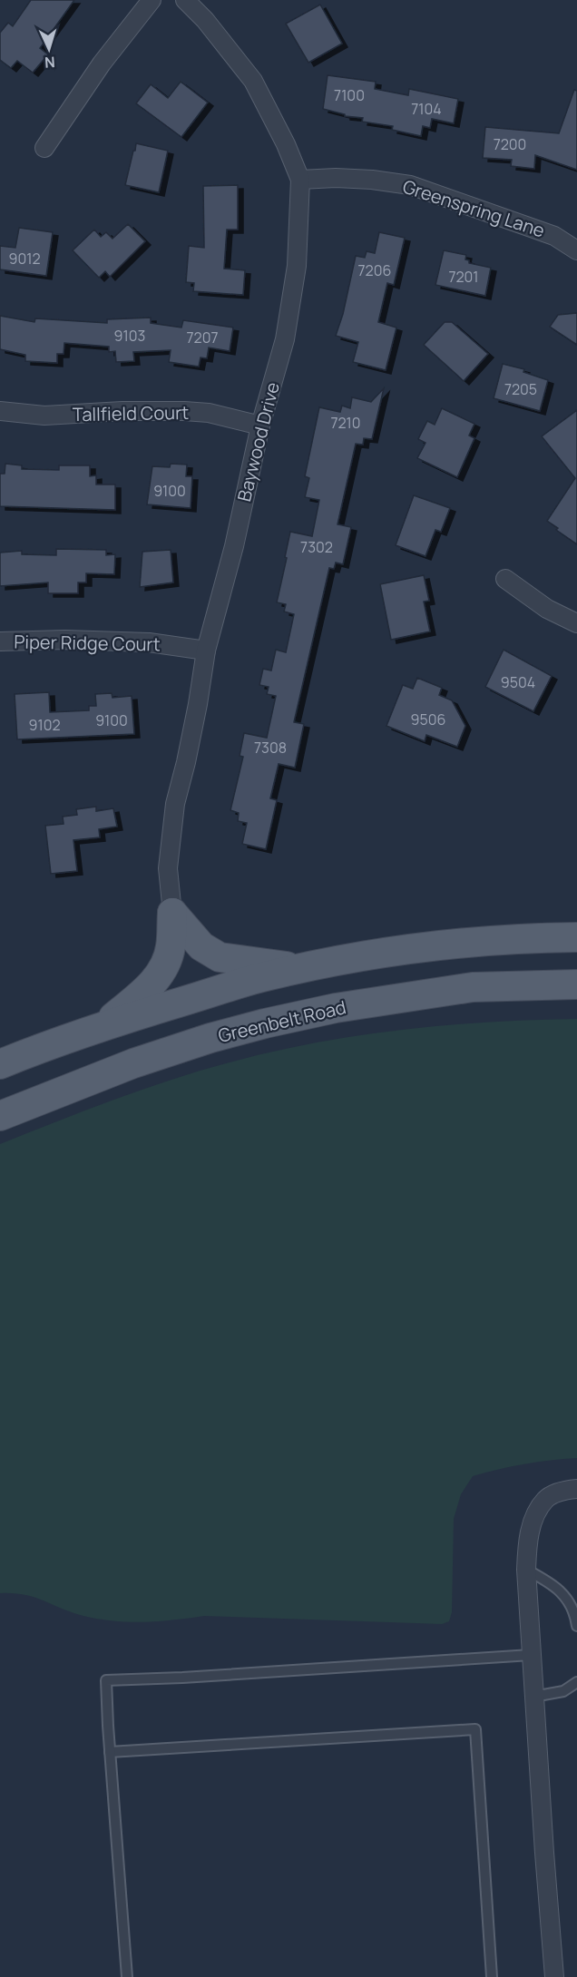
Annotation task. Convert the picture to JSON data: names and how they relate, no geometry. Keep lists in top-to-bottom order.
{
  "streets": {
    "main road": ["Greenbelt Road"],
    "street": [
      "Greenspring Lane",
      "Tallfield Court",
      "Baywood Drive",
      "Piper Ridge Court"
    ]
  },
  "crossings": [
    ["Greenspring Lane", "Baywood Drive"],
    ["Tallfield Court", "Baywood Drive"],
    ["Baywood Drive", "Piper Ridge Court"]
  ],
  "house_numbers": [
    "7100",
    "7104",
    "7200",
    "9012",
    "7206",
    "7201",
    "9103",
    "7207",
    "7205",
    "7210",
    "9100",
    "7302",
    "9504",
    "9506",
    "9100",
    "9102",
    "7308"
  ],
  "north": "bottom"
}
